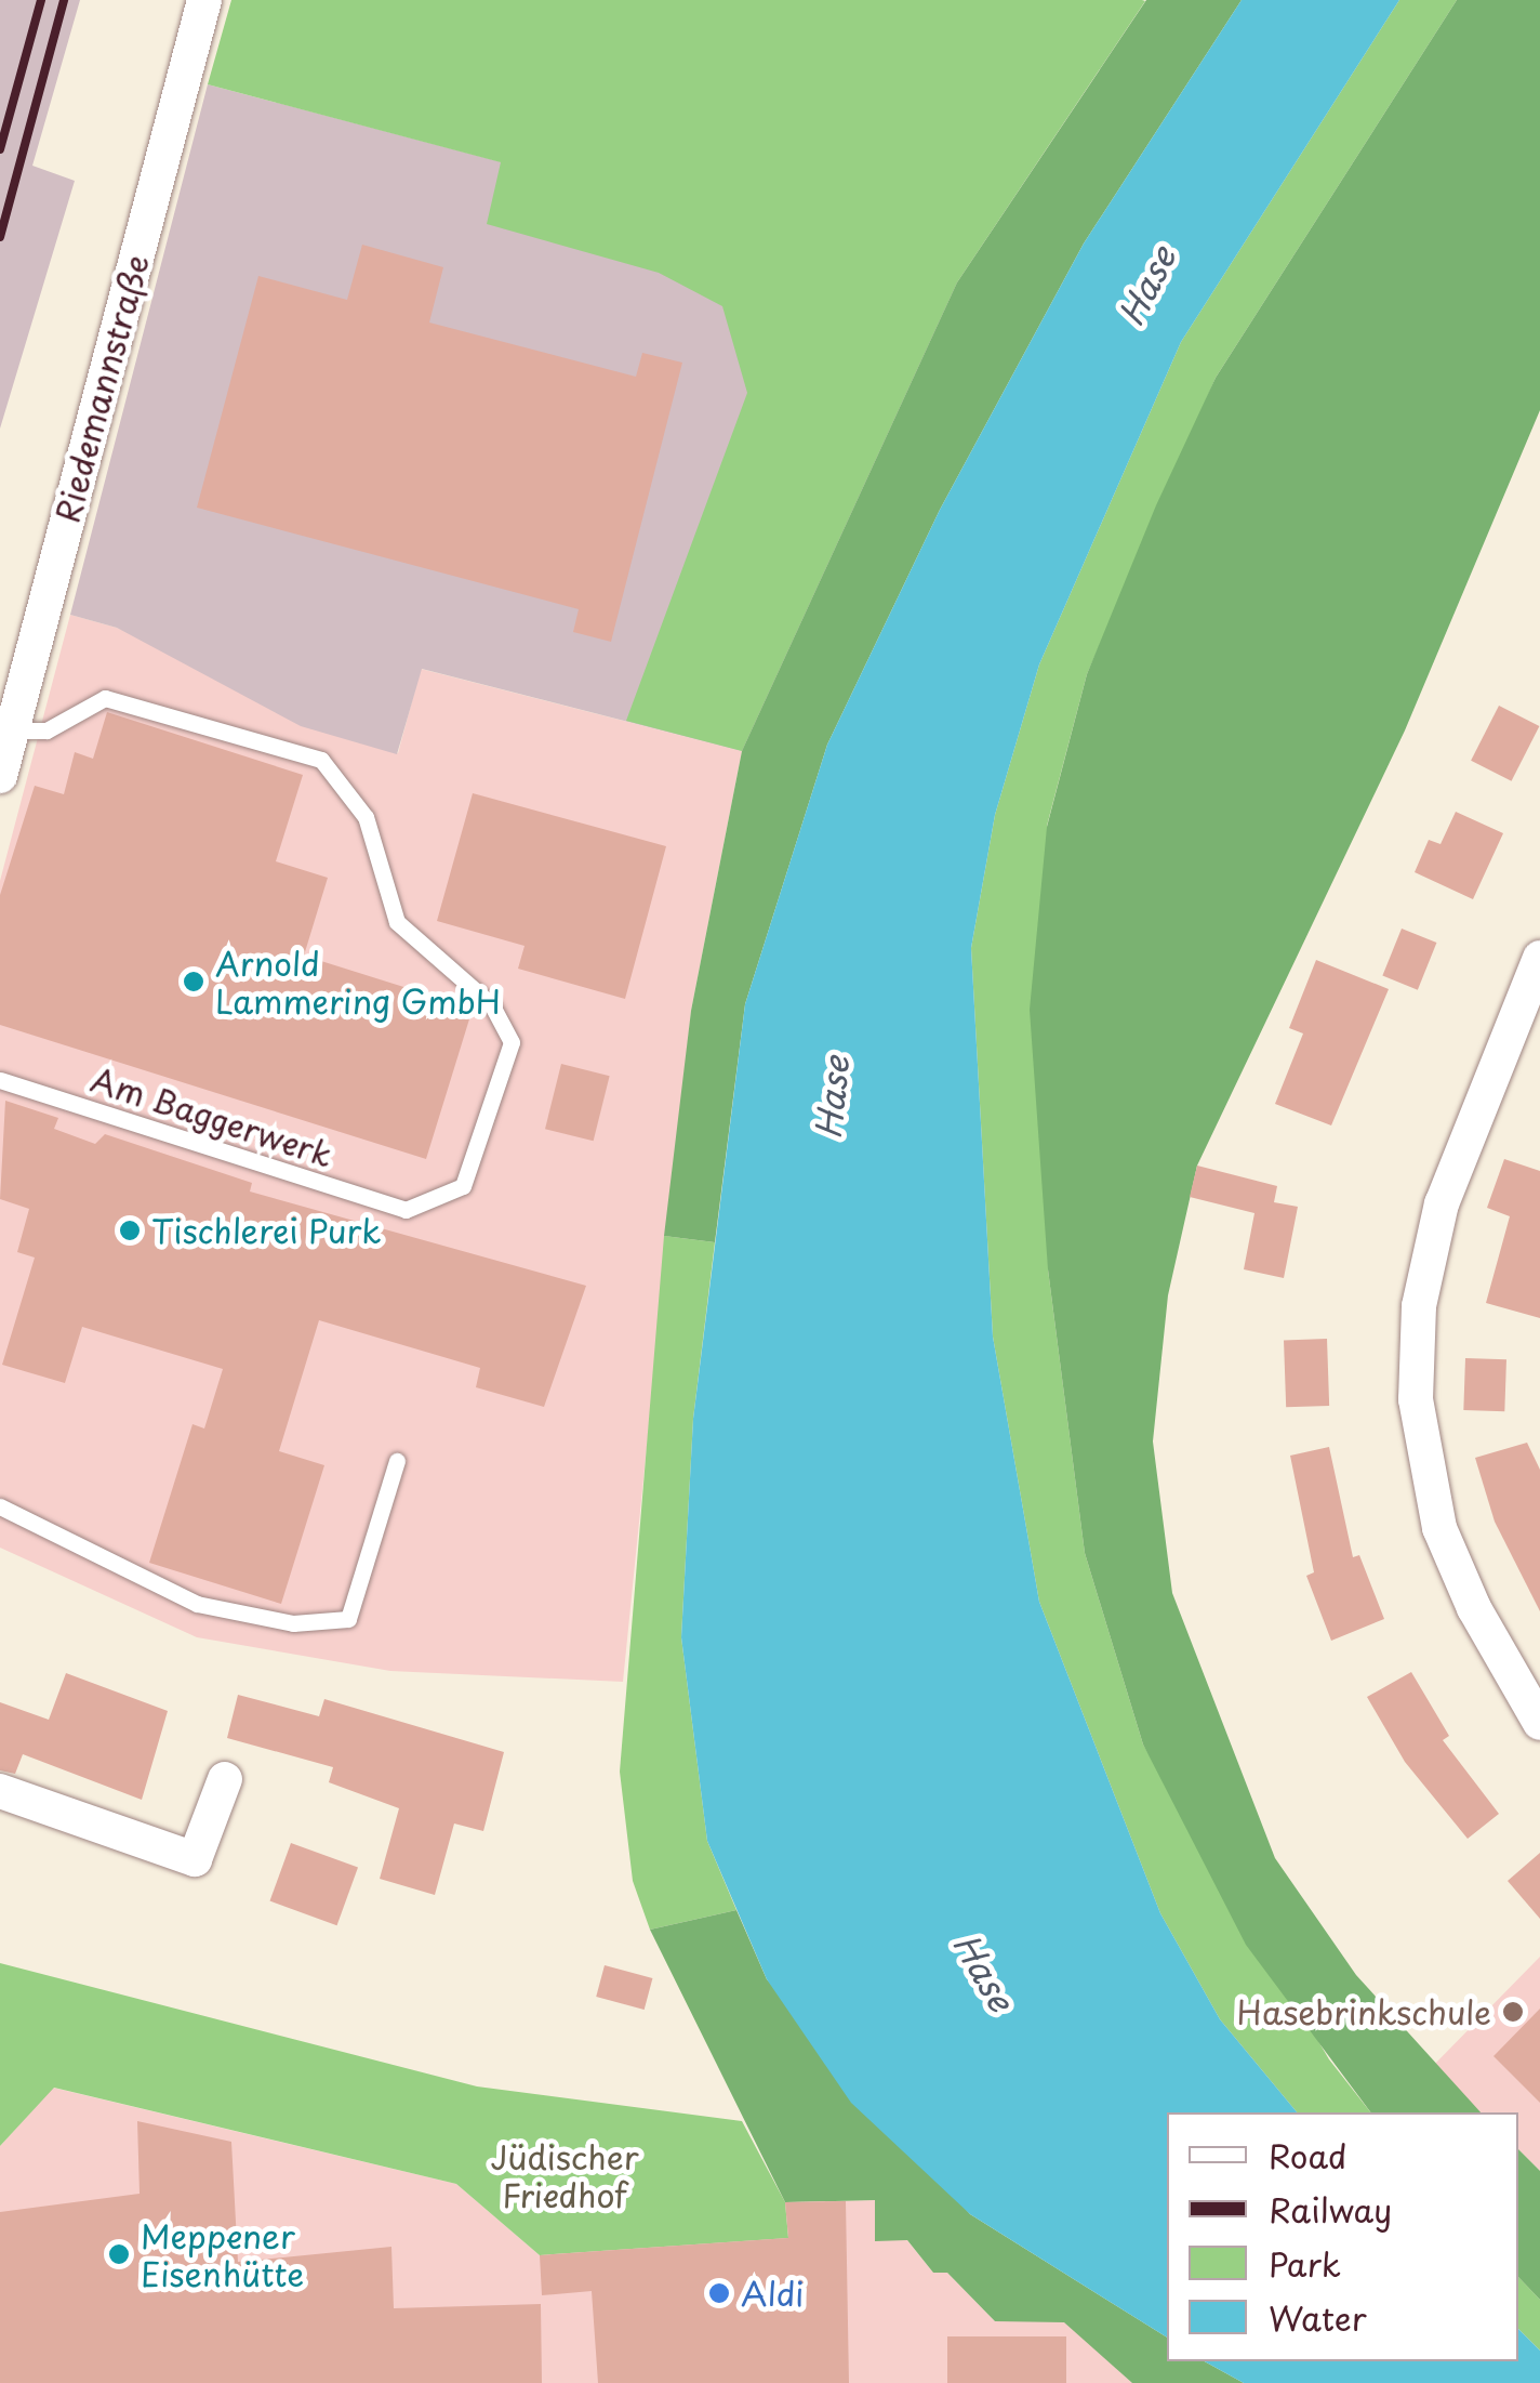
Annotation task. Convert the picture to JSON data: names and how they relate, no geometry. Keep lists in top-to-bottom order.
{
  "streets": {
    "street": ["Riedemannstraße"],
    "lane": ["Am Baggerwerk"]
  },
  "crossings": [
    ["Riedemannstraße", "Am Baggerwerk"]
  ],
  "water": ["Hase"],
  "parks": ["Jüdischer Friedhof"],
  "places": [
    "Arnold Lammering GmbH",
    "Tischlerei Purk",
    "Hasebrinkschule",
    "Meppener Eisenhütte",
    "Aldi"
  ],
  "legend": [
    "Road",
    "Railway",
    "Park",
    "Water"
  ]
}
